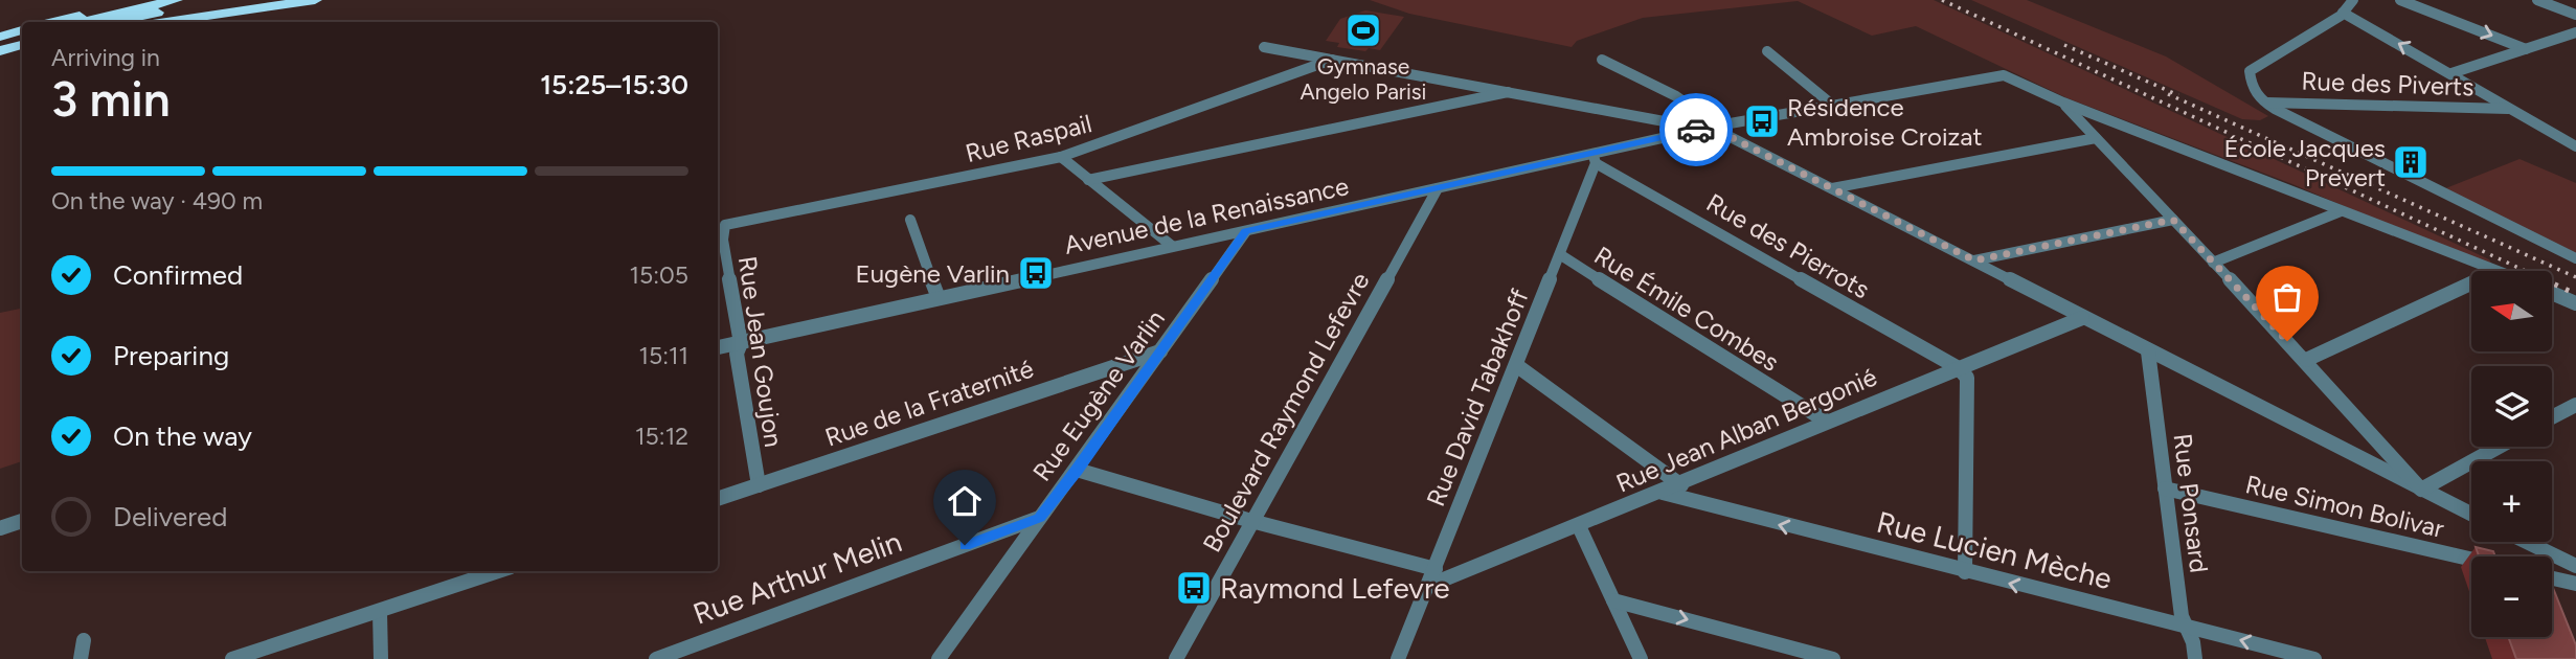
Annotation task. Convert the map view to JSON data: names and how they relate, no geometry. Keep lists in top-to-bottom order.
{
  "streets": {
    "street": [
      "Rue des Piverts",
      "Rue Raspail",
      "Avenue de la Renaissance",
      "Rue des Pierrots",
      "Rue Émile Combes",
      "Rue Jean Goujon",
      "Rue Eugène Varlin",
      "Rue David Tabakhoff",
      "Rue de la Fraternité",
      "Boulevard Raymond Lefevre",
      "Rue Jean Alban Bergonié",
      "Rue Ponsard",
      "Rue Simon Bolivar",
      "Rue Lucien Mèche",
      "Rue Arthur Melin"
    ]
  },
  "crossings": [
    ["Rue Raspail", "Rue Jean Goujon"],
    ["Avenue de la Renaissance", "Rue des Pierrots"],
    ["Avenue de la Renaissance", "Rue Jean Goujon"],
    ["Avenue de la Renaissance", "Rue Eugène Varlin"],
    ["Avenue de la Renaissance", "Rue David Tabakhoff"],
    ["Avenue de la Renaissance", "Boulevard Raymond Lefevre"],
    ["Rue des Pierrots", "Rue David Tabakhoff"],
    ["Rue des Pierrots", "Rue Jean Alban Bergonié"],
    ["Rue Émile Combes", "Rue David Tabakhoff"],
    ["Rue Émile Combes", "Rue Jean Alban Bergonié"],
    ["Rue Jean Goujon", "Rue de la Fraternité"],
    ["Rue Eugène Varlin", "Rue de la Fraternité"],
    ["Rue Eugène Varlin", "Rue Arthur Melin"],
    ["Rue David Tabakhoff", "Rue Jean Alban Bergonié"],
    ["Rue Jean Alban Bergonié", "Rue Lucien Mèche"],
    ["Rue Ponsard", "Rue Simon Bolivar"],
    ["Rue Ponsard", "Rue Lucien Mèche"]
  ],
  "one_way": ["Rue Lucien Mèche"],
  "places": {
    "sports": ["Gymnase Angelo Parisi"],
    "bus stop": ["Résidence Ambroise Croizat", "Eugène Varlin", "Raymond Lefevre"],
    "building": ["École Jacques Prevert"]
  },
  "north": "left",
  "page": {
    "heading": ["3 min", "Arriving in", "15:25–15:30"],
    "bar": "On the way · 490 m",
    "list": [
      ["Confirmed", "15:05"],
      ["Preparing", "15:11"],
      ["On the way", "15:12"],
      "Delivered"
    ],
    "map_buttons": ["+", "−"]
  }
}
